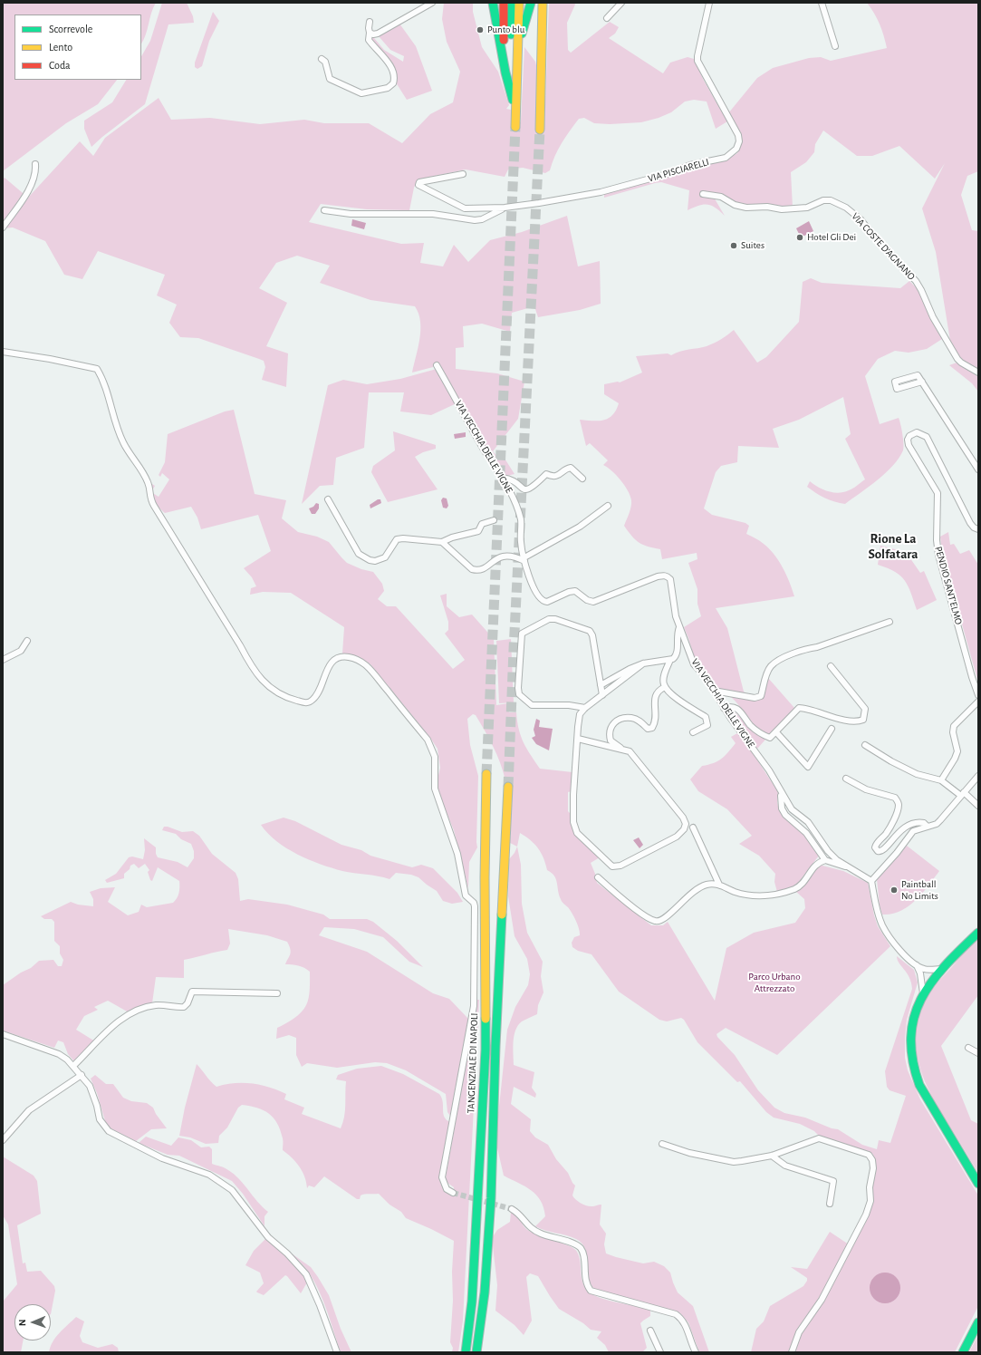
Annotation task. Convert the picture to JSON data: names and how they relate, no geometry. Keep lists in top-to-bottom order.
{
  "streets": {
    "main road": ["TANGENZIALE DI NAPOLI"],
    "street": [
      "VIA PISCIARELLI",
      "VIA COSTE D'AGNANO",
      "VIA VECCHIA DELLE VIGNE",
      "PENDIO SANT'ELMO"
    ]
  },
  "districts": ["Rione La Solfatara"],
  "parks": ["Parco Urbano Attrezzato"],
  "places": [
    "Punto blu",
    "Hotel Gli Dei",
    "Suites",
    "Paintball No Limits"
  ],
  "legend": ["Scorrevole", "Lento", "Coda"],
  "north": "left"
}
